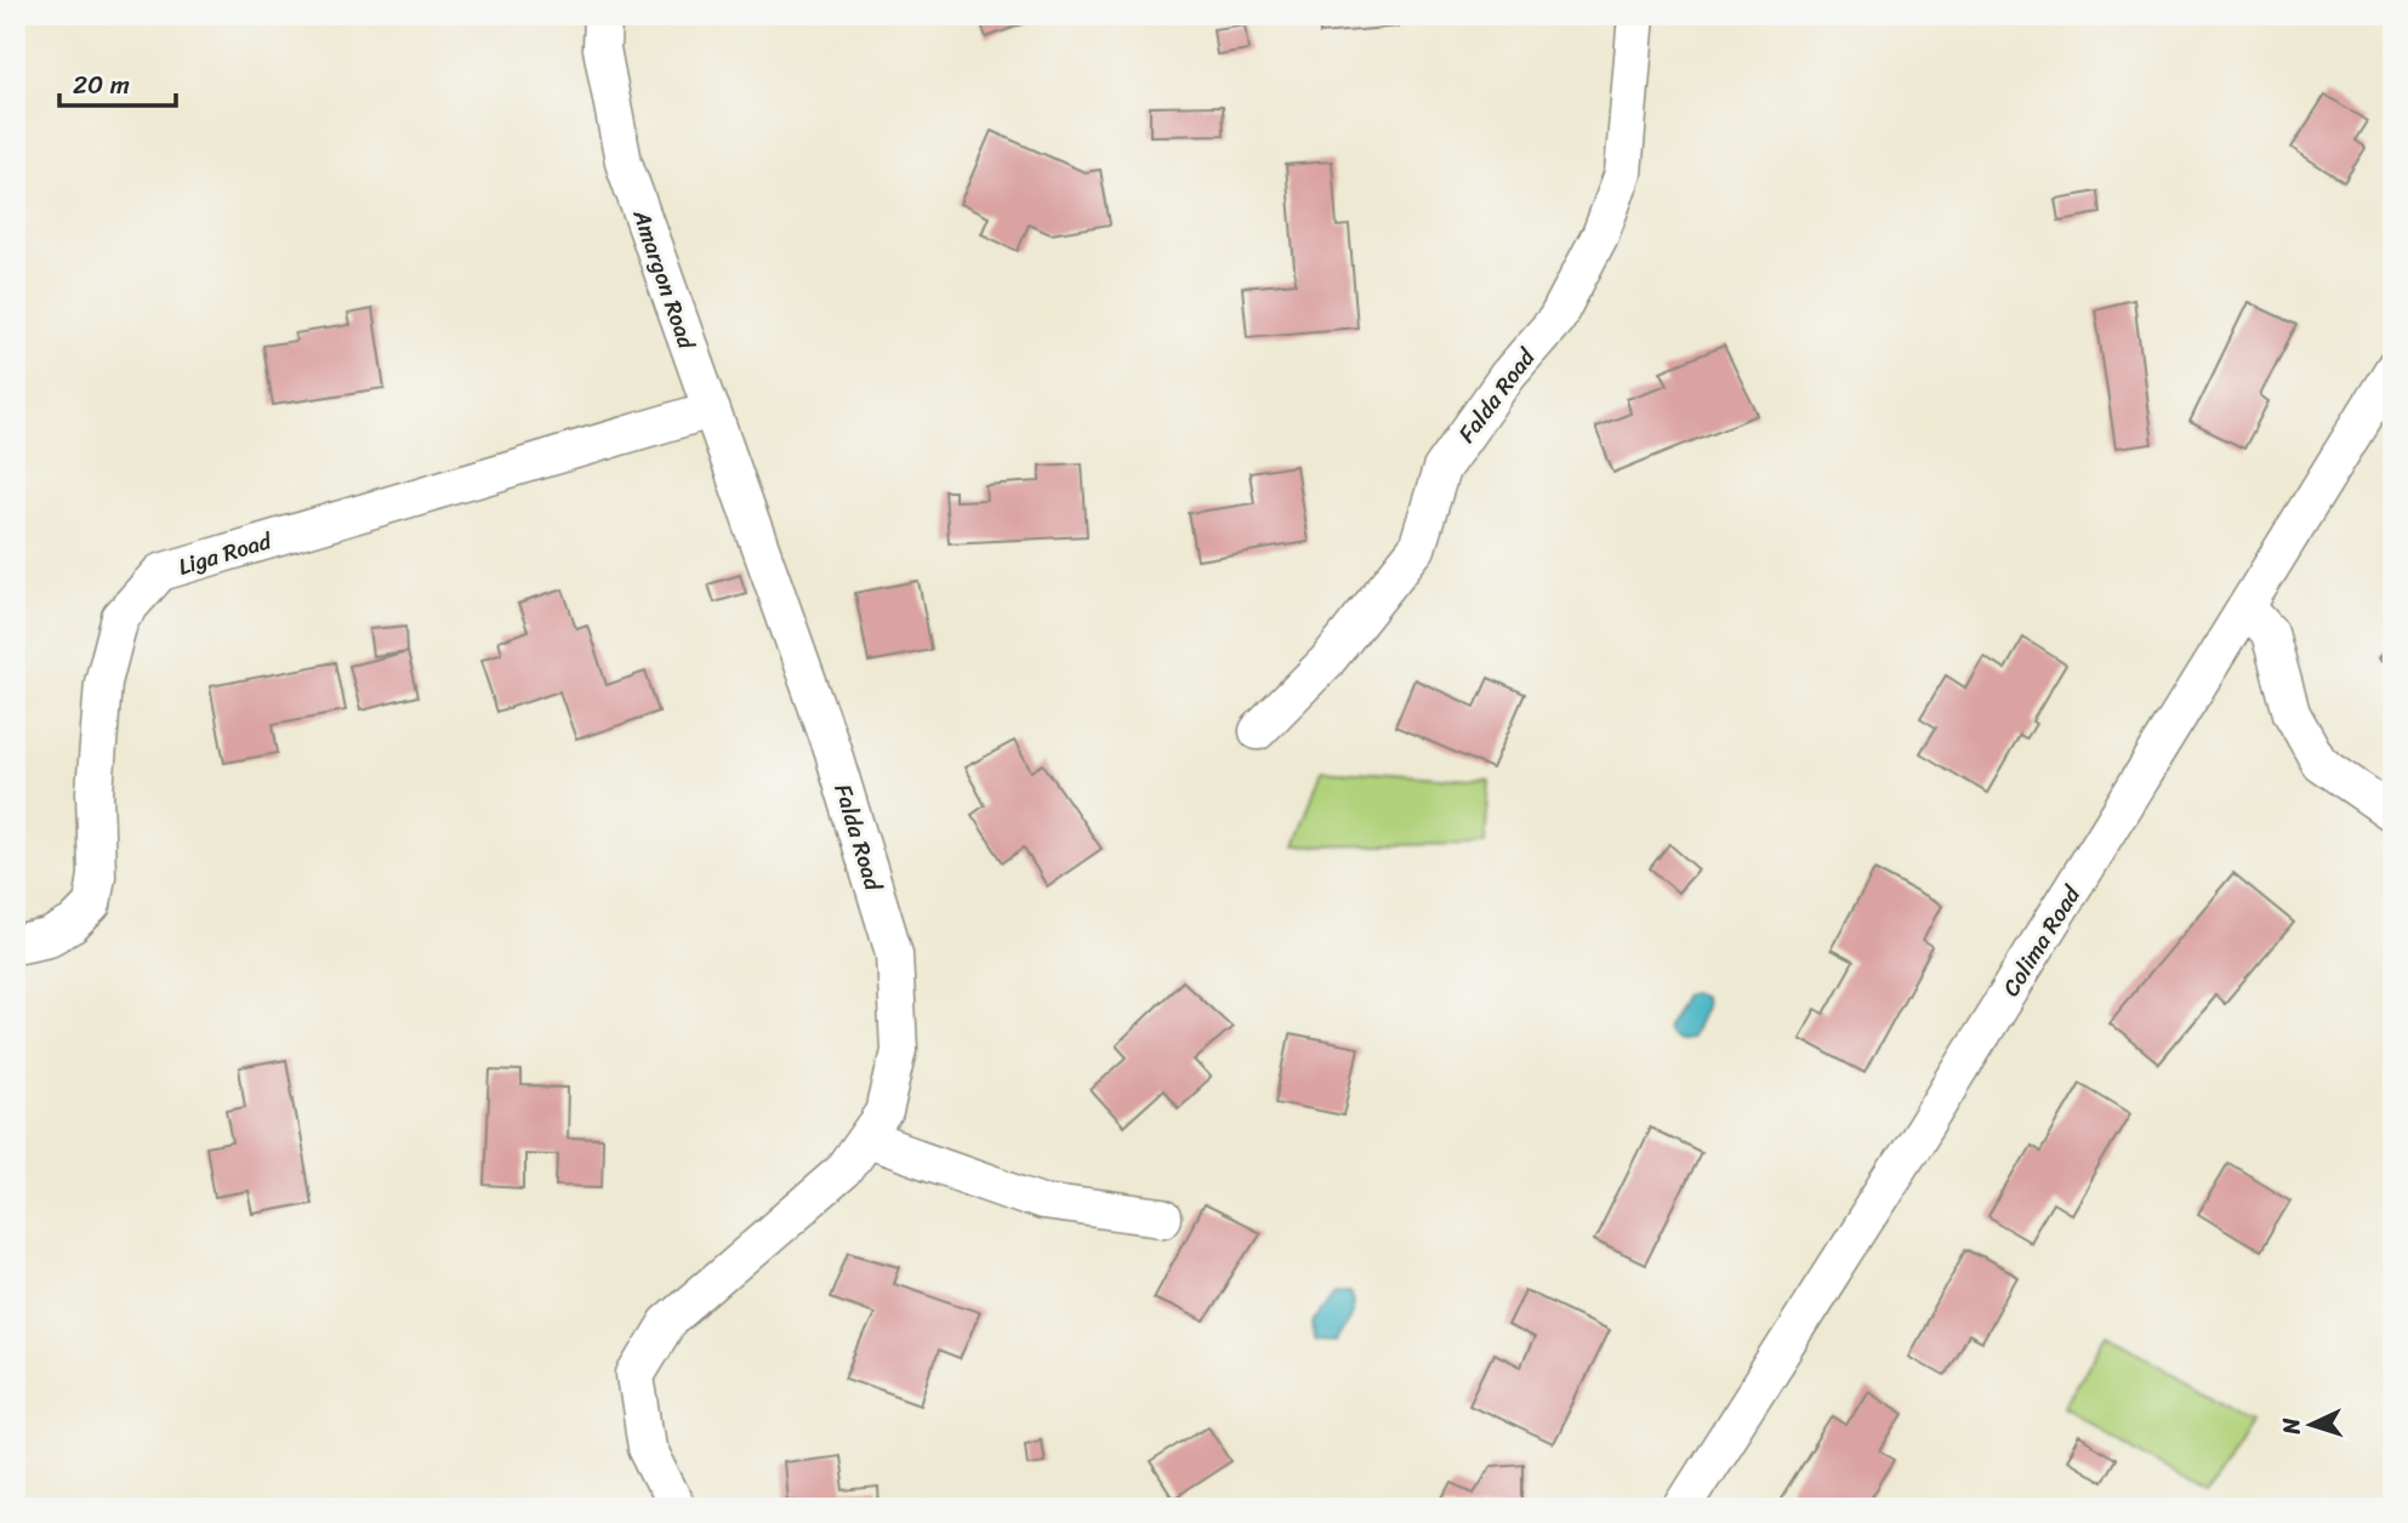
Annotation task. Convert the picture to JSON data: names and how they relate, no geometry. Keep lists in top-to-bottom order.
{
  "streets": {
    "street": [
      "Amargon Road",
      "Falda Road",
      "Liga Road",
      "Colima Road"
    ]
  },
  "crossings": [
    ["Amargon Road", "Falda Road"],
    ["Amargon Road", "Liga Road"]
  ],
  "scale_bar": "20 m",
  "north": "left"
}
